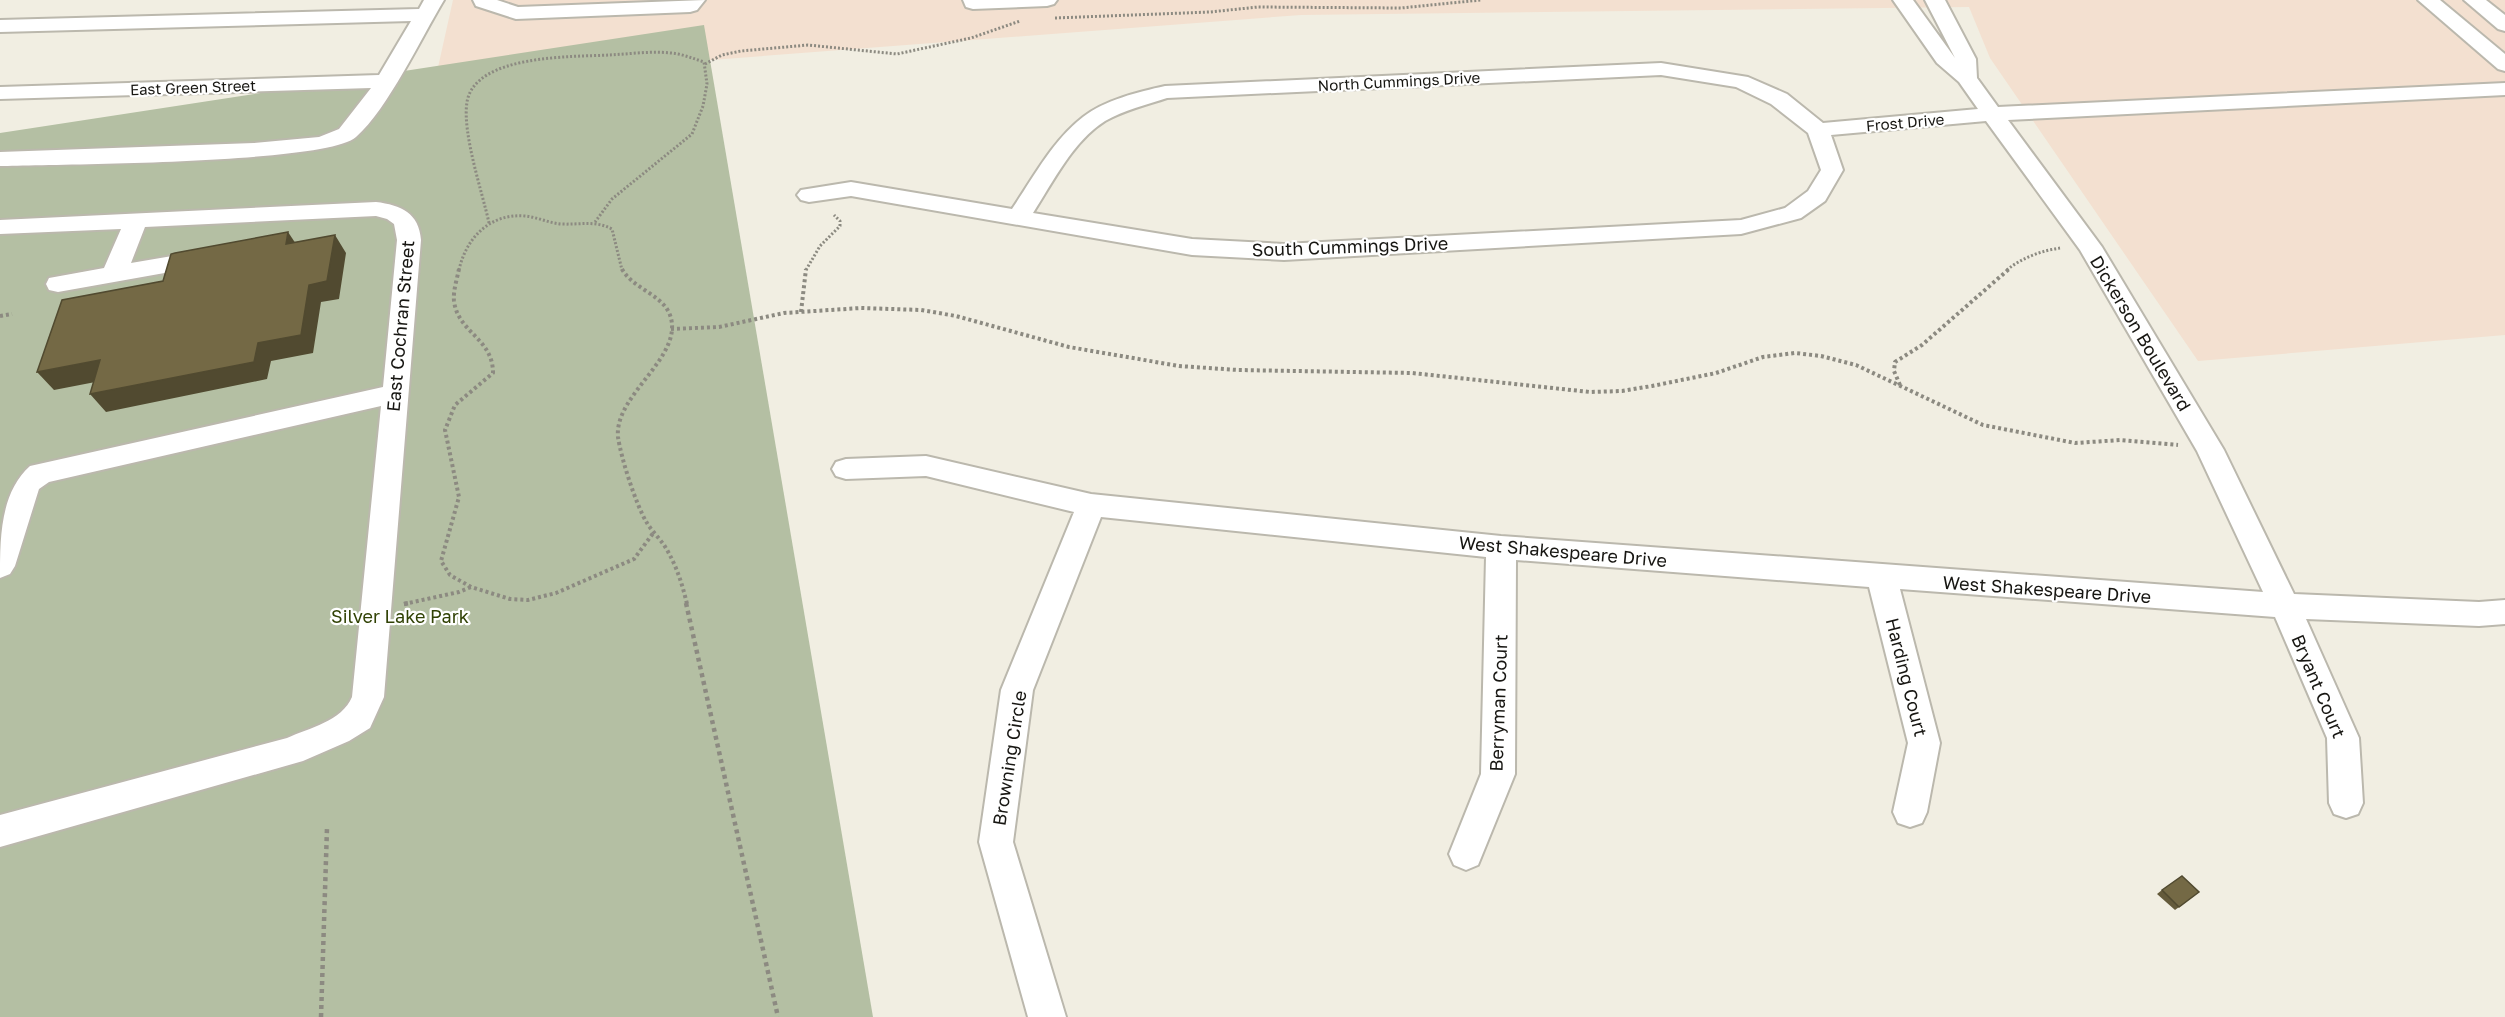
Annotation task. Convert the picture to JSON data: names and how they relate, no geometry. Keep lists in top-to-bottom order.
{
  "streets": {
    "street": [
      "North Cummings Drive",
      "East Green Street",
      "Frost Drive",
      "South Cummings Drive",
      "East Cochran Street",
      "Dickerson Boulevard",
      "West Shakespeare Drive",
      "Harding Court",
      "Bryant Court",
      "Berryman Court",
      "Browning Circle"
    ]
  },
  "crossings": [
    ["North Cummings Drive", "Frost Drive"],
    ["North Cummings Drive", "South Cummings Drive"],
    ["Frost Drive", "South Cummings Drive"],
    ["Frost Drive", "Dickerson Boulevard"],
    ["Dickerson Boulevard", "West Shakespeare Drive"],
    ["Dickerson Boulevard", "Bryant Court"],
    ["West Shakespeare Drive", "Harding Court"],
    ["West Shakespeare Drive", "Bryant Court"],
    ["West Shakespeare Drive", "Berryman Court"],
    ["West Shakespeare Drive", "Browning Circle"]
  ],
  "parks": ["Silver Lake Park"]
}
